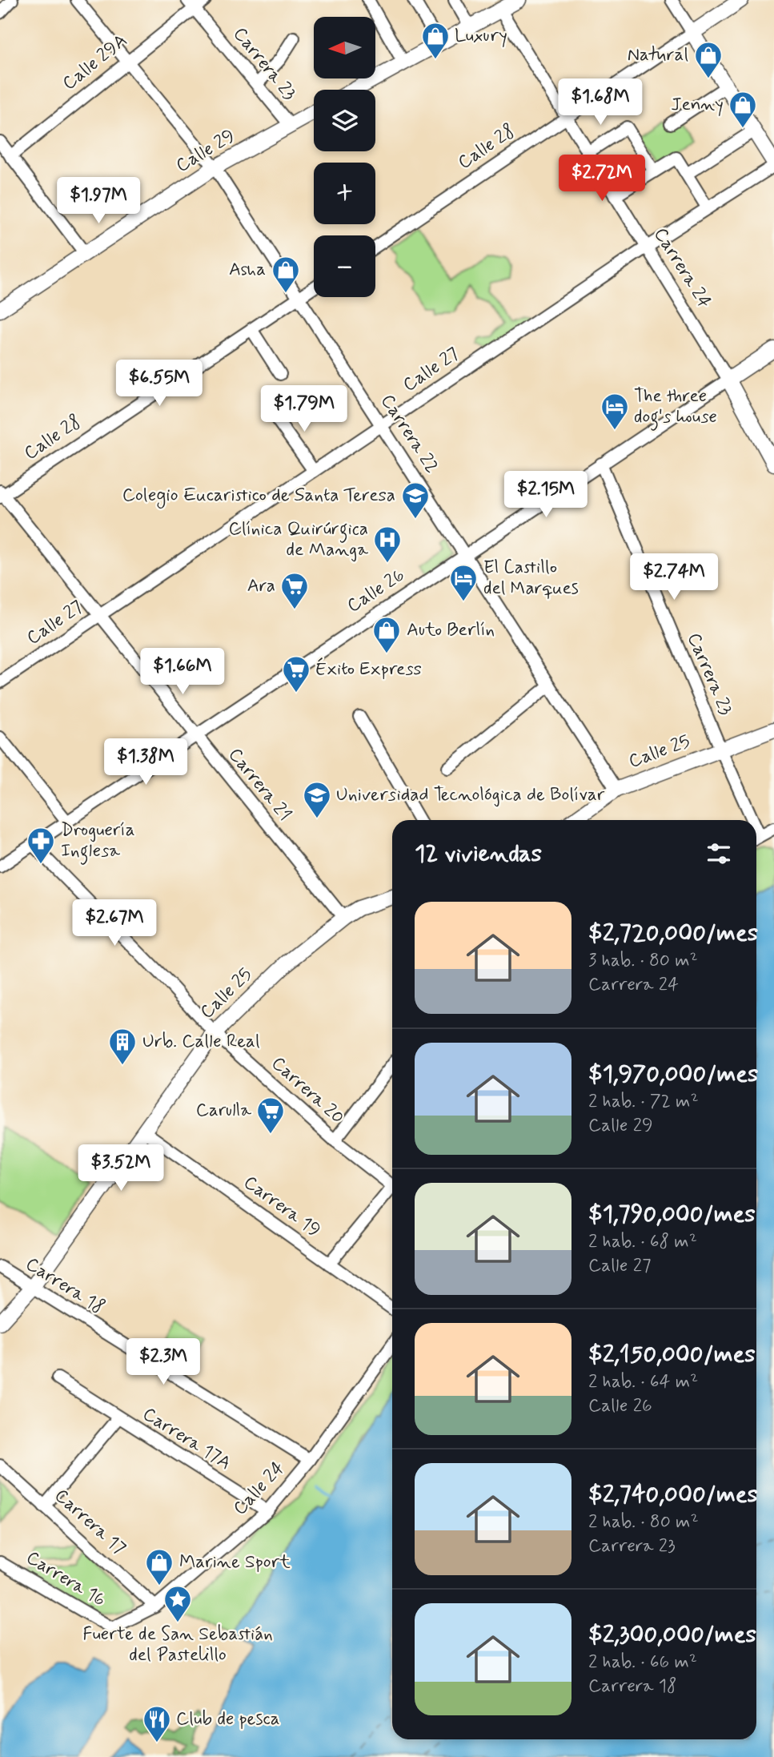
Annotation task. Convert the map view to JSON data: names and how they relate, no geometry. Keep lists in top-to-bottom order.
{
  "streets": {
    "main road": [
      "Calle 28",
      "Calle 29",
      "Carrera 24",
      "Calle 26",
      "Calle 25"
    ],
    "street": [
      "Calle 29A",
      "Carrera 23",
      "Calle 27",
      "Carrera 22",
      "Carrera 21",
      "Carrera 20",
      "Carrera 19",
      "Carrera 18",
      "Carrera 17A",
      "Calle 24",
      "Carrera 17",
      "Carrera 16"
    ]
  },
  "crossings": [
    ["Calle 29A", "Carrera 23"],
    ["Calle 29A", "Carrera 22"],
    ["Carrera 23", "Calle 29"],
    ["Carrera 23", "Calle 26"],
    ["Carrera 23", "Calle 25"],
    ["Calle 28", "Carrera 24"],
    ["Calle 28", "Carrera 22"],
    ["Calle 28", "Carrera 21"],
    ["Calle 29", "Carrera 22"],
    ["Carrera 24", "Calle 27"],
    ["Carrera 24", "Calle 26"],
    ["Calle 27", "Carrera 22"],
    ["Calle 27", "Carrera 21"],
    ["Carrera 22", "Calle 26"],
    ["Carrera 22", "Calle 25"],
    ["Calle 26", "Carrera 21"],
    ["Calle 26", "Carrera 20"],
    ["Calle 25", "Carrera 21"],
    ["Calle 25", "Carrera 20"],
    ["Calle 25", "Carrera 19"],
    ["Calle 25", "Carrera 18"],
    ["Carrera 18", "Calle 24"],
    ["Carrera 17A", "Calle 24"],
    ["Calle 24", "Carrera 17"],
    ["Calle 24", "Carrera 16"]
  ],
  "places": {
    "shop": [
      "Luxury",
      "Natural",
      "Jenny",
      "Asha",
      "Auto Berlín",
      "Marine Sport"
    ],
    "hotel": ["The three dog's house", "El Castillo del Marques"],
    "school or university": ["Colegio Eucaristico de Santa Teresa", "Universidad Tecnológica de Bolívar"],
    "hospital": ["Clínica Quirúrgica de Manga"],
    "supermarket": ["Ara", "Éxito Express", "Carulla"],
    "pharmacy": ["Droguería Inglesa"],
    "building": ["Urb. Calle Real"],
    "place": ["Fuerte de San Sebastián del Pastelillo"],
    "restaurant": ["Club de pesca"]
  },
  "north": "left",
  "page": {
    "map_buttons": ["+", "−"],
    "price": [
      "$1.68M",
      "$2.72M",
      "$1.97M",
      "$6.55M",
      "$1.79M",
      "$2.15M",
      "$2.74M",
      "$1.66M",
      "$1.38M",
      "$2.67M",
      "$3.52M",
      "$2.3M"
    ],
    "heading": "12 viviendas",
    "list": [
      {
        "name": "$2,720,000/mes",
        "note": "3 hab. · 80 m² · Carrera 24"
      },
      {
        "name": "$1,970,000/mes",
        "note": "2 hab. · 72 m² · Calle 29"
      },
      {
        "name": "$1,790,000/mes",
        "note": "2 hab. · 68 m² · Calle 27"
      },
      {
        "name": "$2,150,000/mes",
        "note": "2 hab. · 64 m² · Calle 26"
      },
      {
        "name": "$2,740,000/mes",
        "note": "2 hab. · 80 m² · Carrera 23"
      },
      {
        "name": "$2,300,000/mes",
        "note": "2 hab. · 66 m² · Carrera 18"
      }
    ]
  }
}
